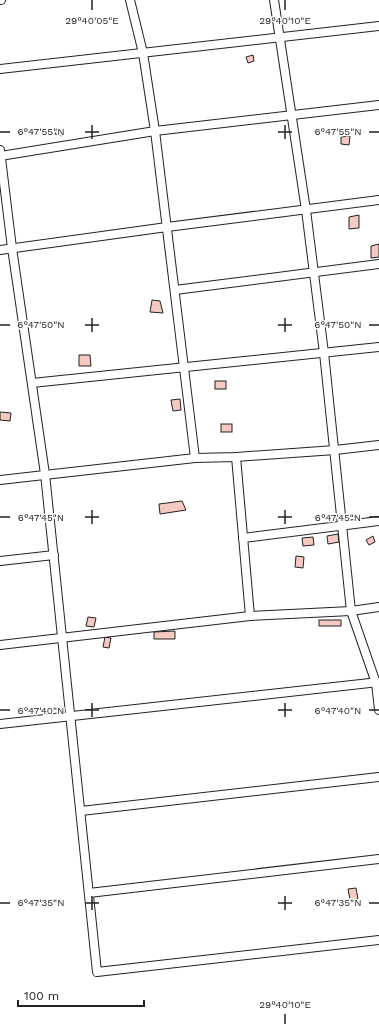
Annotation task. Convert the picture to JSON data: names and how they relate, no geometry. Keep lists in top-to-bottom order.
{
  "scale_bar": "100 m",
  "coordinates": [
    "29°40'05\"E",
    "29°40'10\"E",
    "6°47'55\"N",
    "6°47'50\"N",
    "6°47'45\"N",
    "6°47'40\"N",
    "6°47'35\"N"
  ]
}
